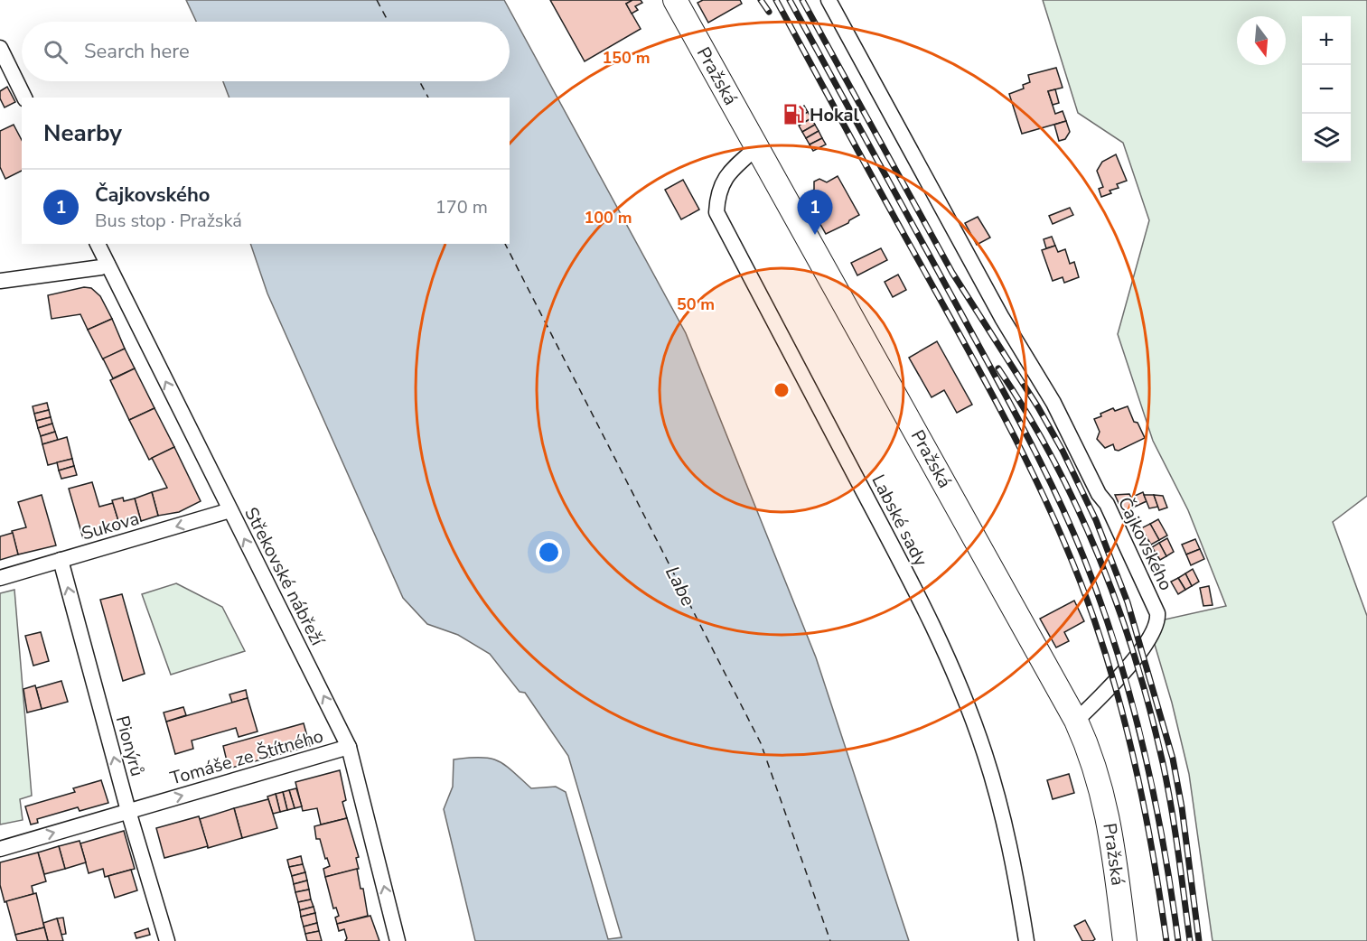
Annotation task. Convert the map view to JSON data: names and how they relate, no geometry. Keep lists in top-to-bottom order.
{
  "streets": {
    "main road": ["Pražská"],
    "street": [
      "Labské sady",
      "Sukova",
      "Čajkovského",
      "Střekovské nábřeží",
      "Pionýrů",
      "Tomáše ze Štítného"
    ]
  },
  "crossings": [
    ["Pražská", "Labské sady"],
    ["Pražská", "Čajkovského"],
    ["Sukova", "Střekovské nábřeží"],
    ["Sukova", "Pionýrů"],
    ["Střekovské nábřeží", "Tomáše ze Štítného"],
    ["Pionýrů", "Tomáše ze Štítného"]
  ],
  "one_way": [
    "Sukova",
    "Střekovské nábřeží",
    "Pionýrů",
    "Tomáše ze Štítného"
  ],
  "water": ["Labe"],
  "places": {
    "fuel station": ["Hokal"]
  },
  "north": "bottom",
  "page": {
    "map_buttons": ["+", "−"],
    "search": "Search here",
    "heading": "Nearby",
    "list": [
      {
        "mark": "1",
        "name": "Čajkovského",
        "note": "Bus stop · Pražská",
        "value": "170 m"
      }
    ],
    "pins": "1"
  },
  "rings": ["150 m", "100 m", "50 m"]
}
